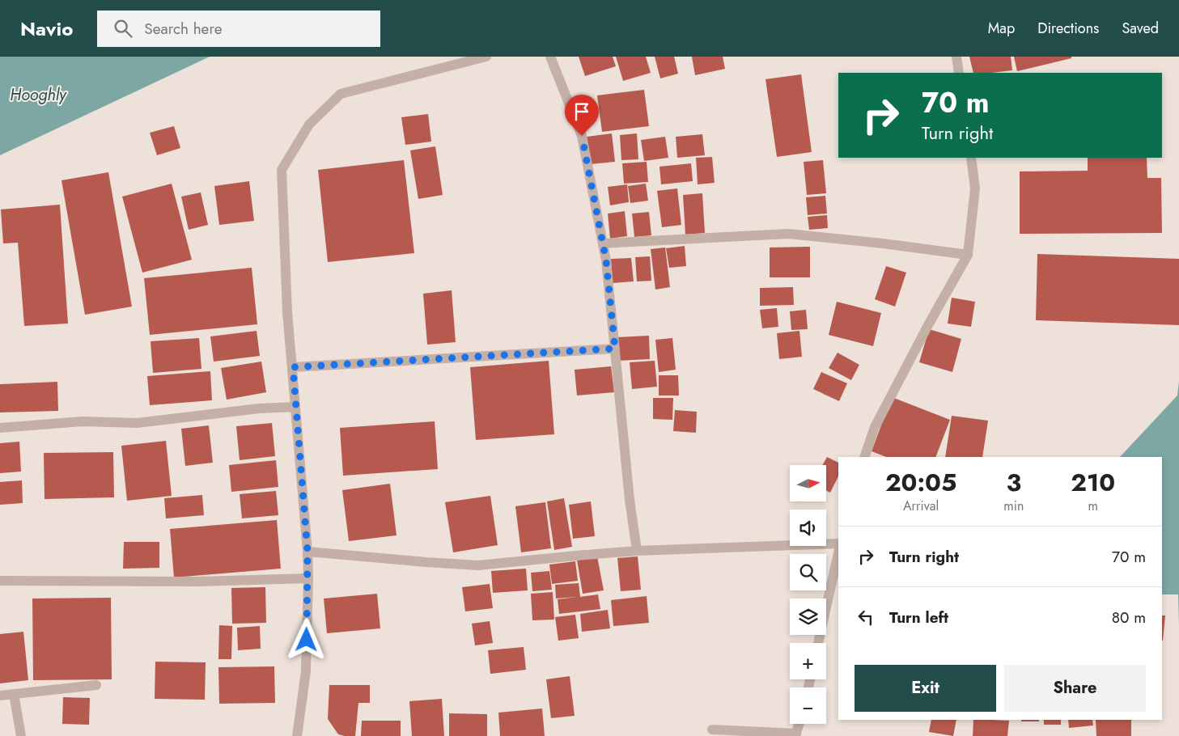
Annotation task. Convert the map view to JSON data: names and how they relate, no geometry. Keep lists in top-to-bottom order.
{
  "water": ["Hooghly"],
  "north": "right",
  "page": {
    "header": "Navio",
    "search": "Search here",
    "nav": ["Map", "Directions", "Saved"],
    "turn": ["70 m", "Turn right"],
    "eta": [
      "20:05",
      "Arrival",
      "3",
      "min",
      "210",
      "m"
    ],
    "map_buttons": ["+", "−"],
    "list": [
      {
        "name": "Turn right",
        "value": "70 m"
      },
      {
        "name": "Turn left",
        "value": "80 m"
      }
    ],
    "buttons": ["Exit", "Share"]
  }
}
